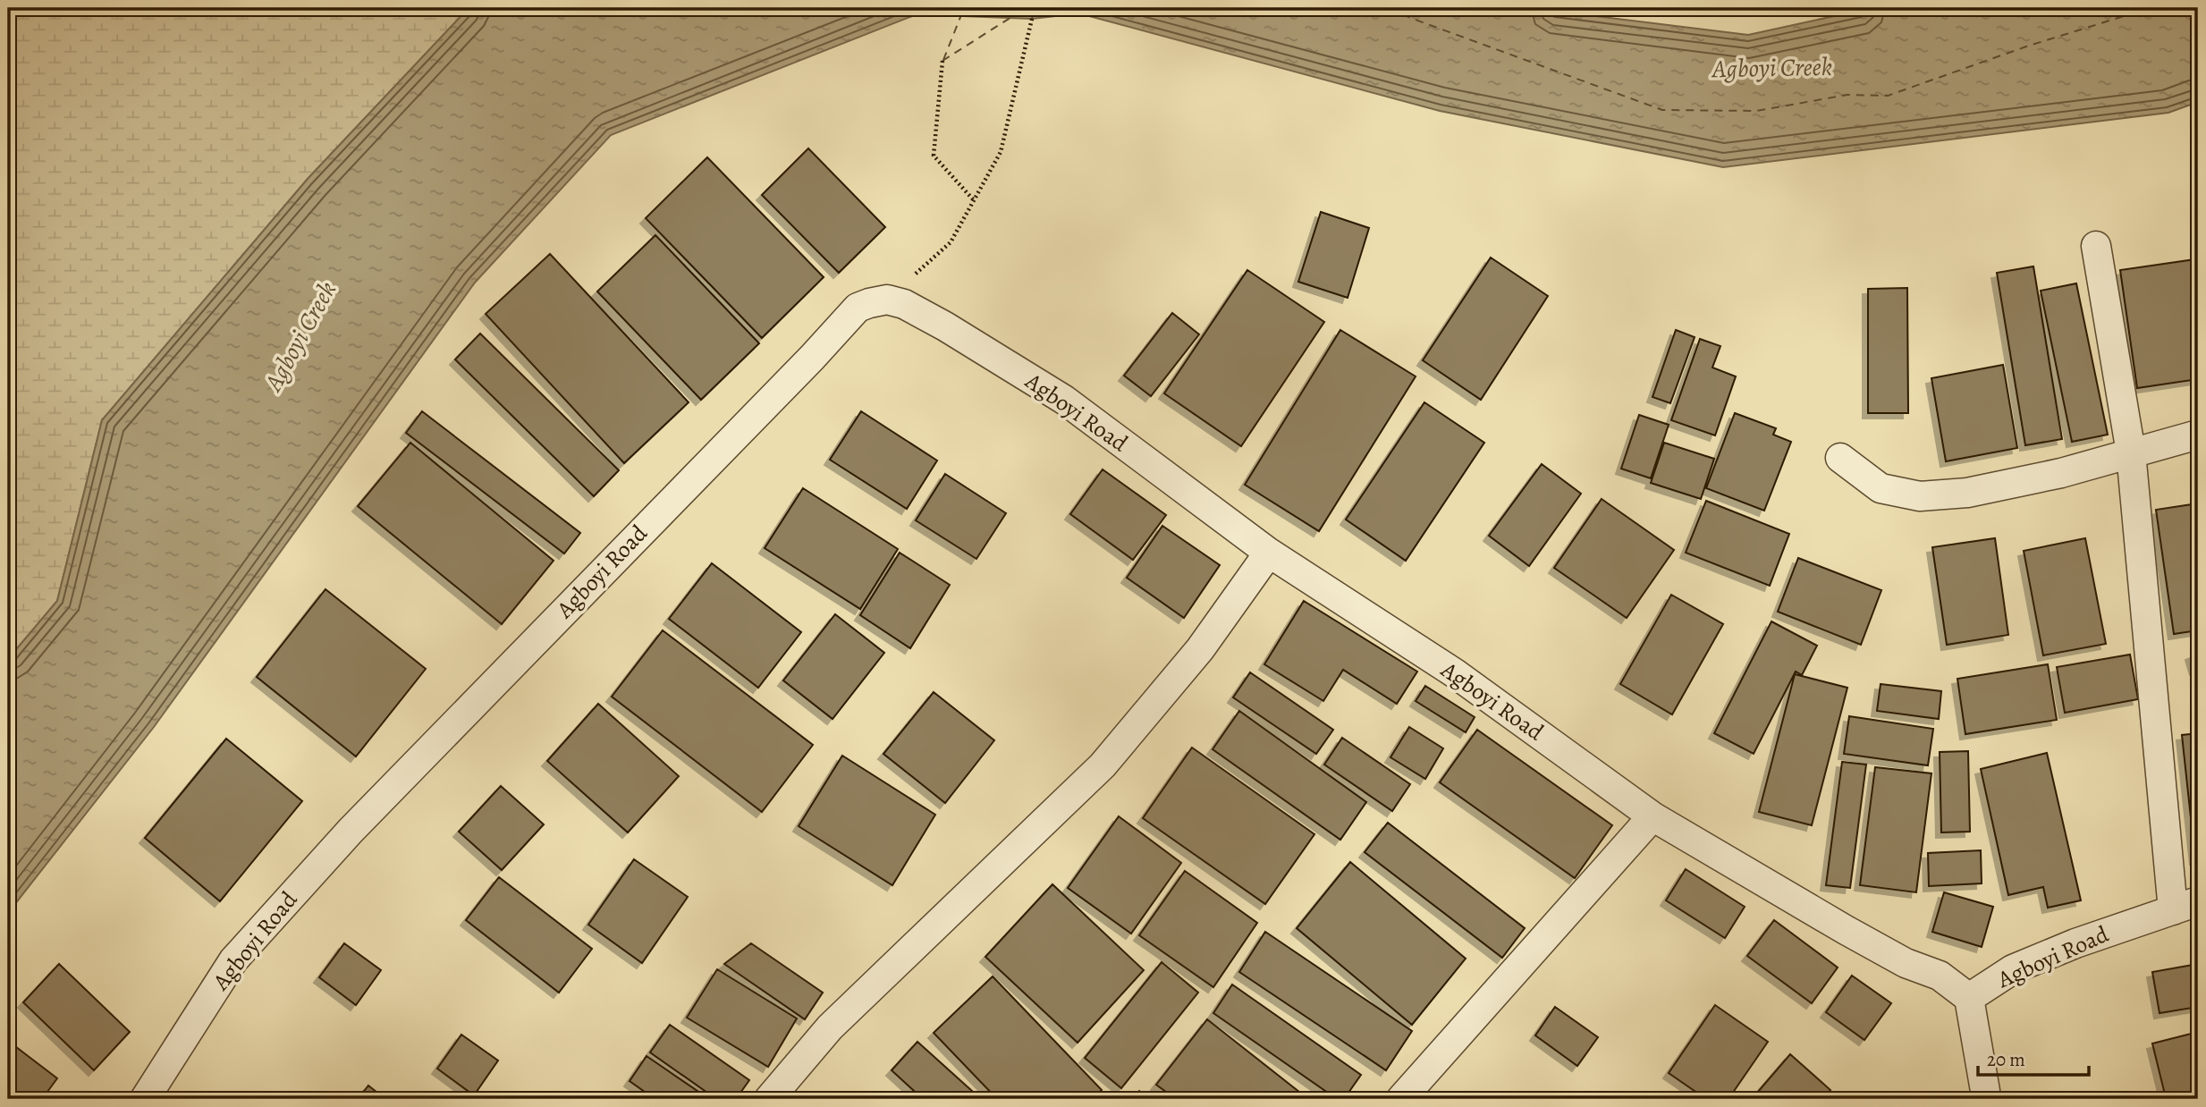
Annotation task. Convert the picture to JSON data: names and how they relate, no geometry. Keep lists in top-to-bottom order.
{
  "streets": {
    "street": ["Agboyi Road"]
  },
  "water": ["Agboyi Creek"],
  "scale_bar": "20 m"
}
